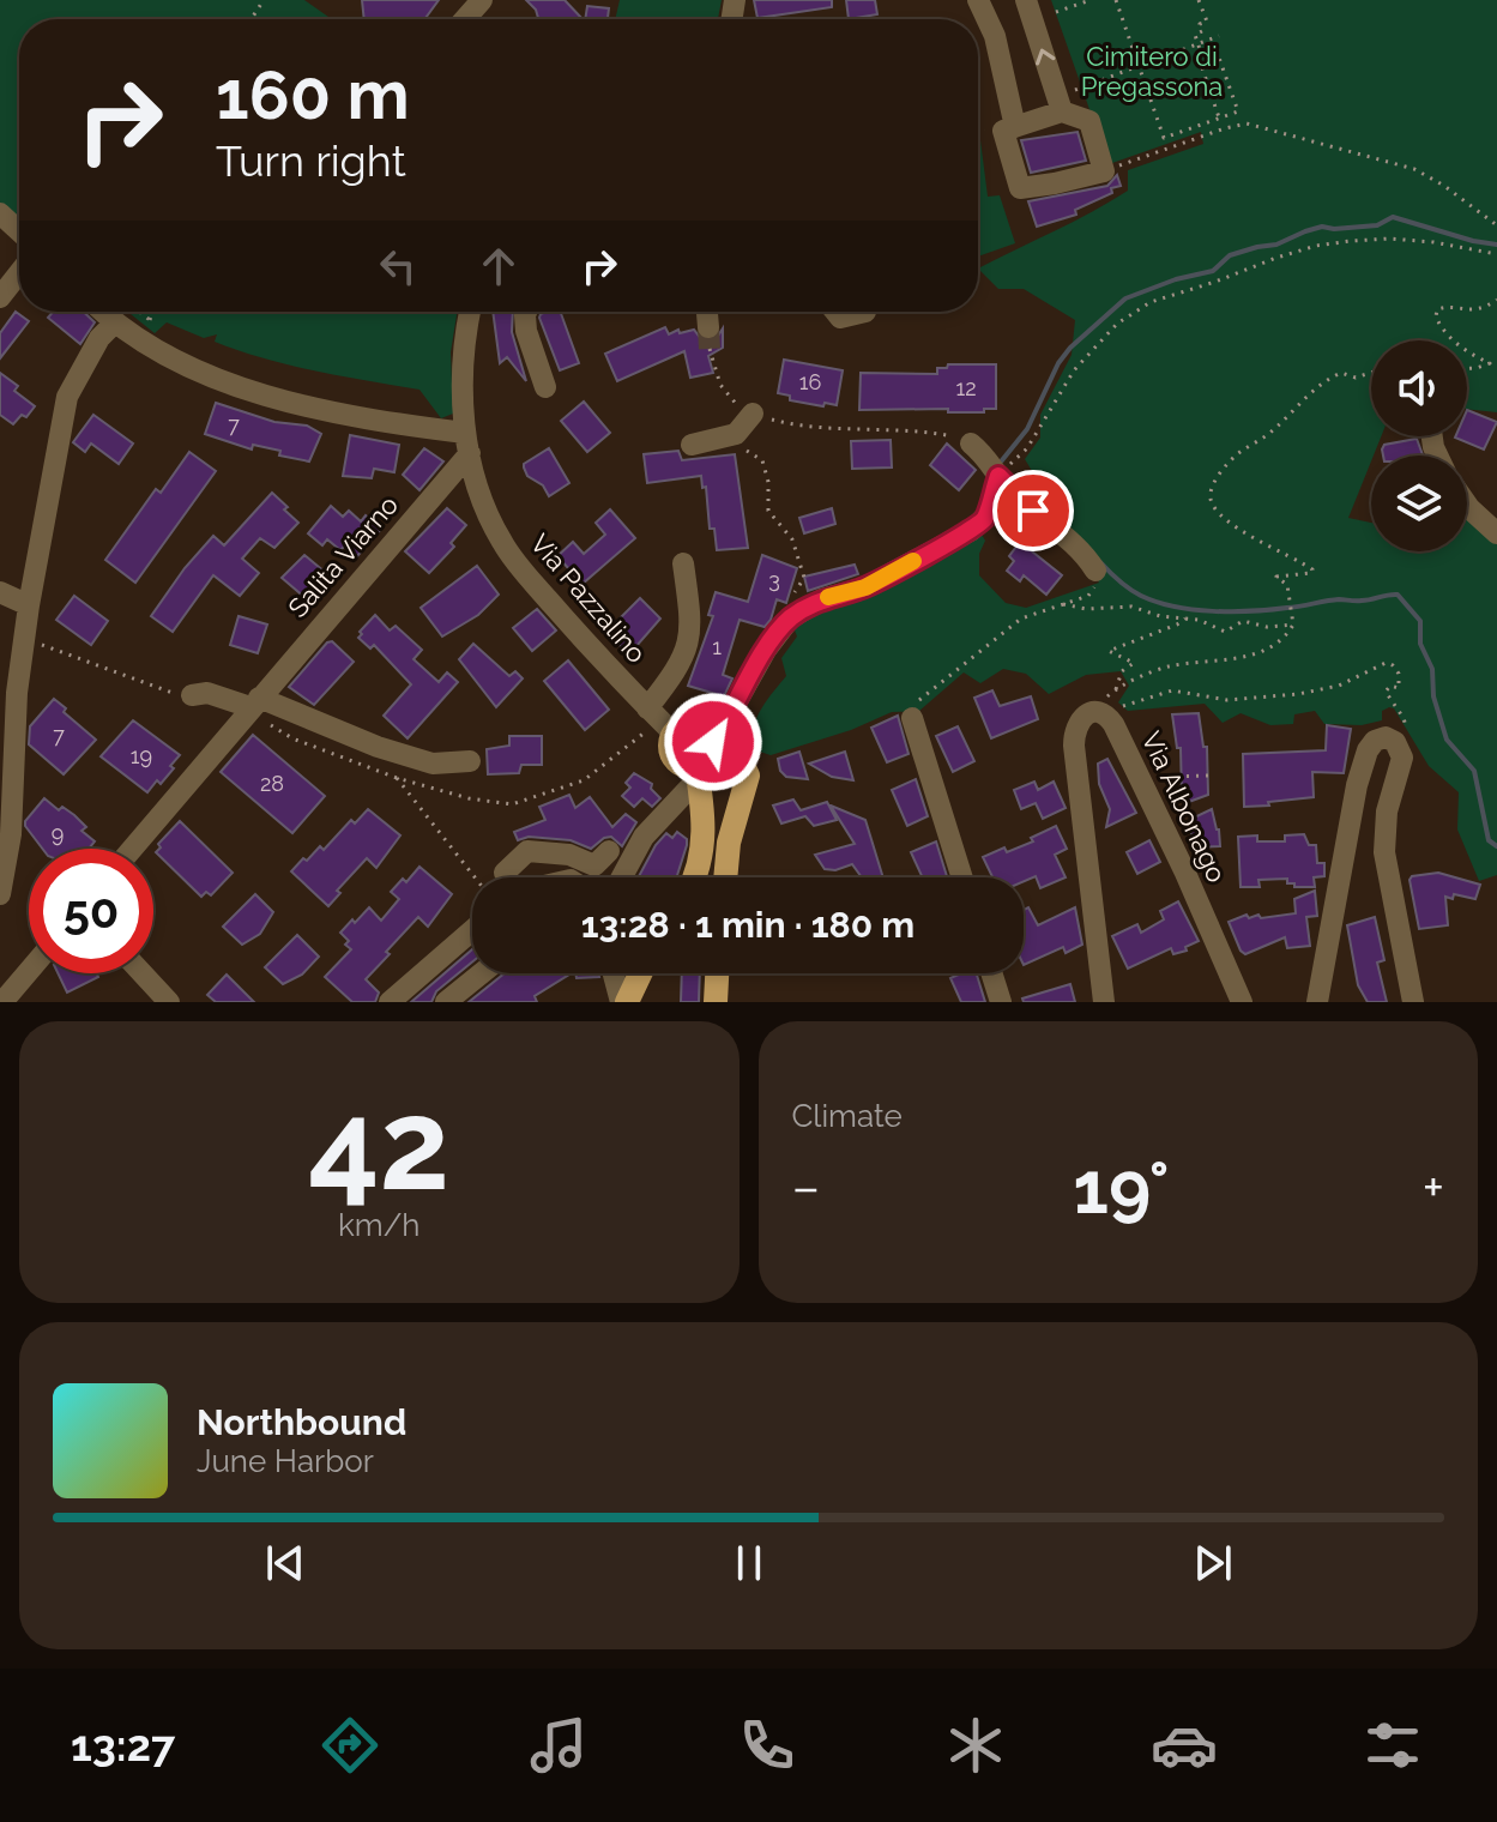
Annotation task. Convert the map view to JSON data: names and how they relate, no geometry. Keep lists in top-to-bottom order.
{
  "streets": {
    "street": ["Salita Viarno", "Via Pazzalino", "Via Albonago"]
  },
  "crossings": [
    ["Salita Viarno", "Via Pazzalino"]
  ],
  "parks": ["Cimitero di Pregassona"],
  "house_numbers": [
    "16",
    "12",
    "7",
    "3",
    "1",
    "7",
    "19",
    "28",
    "9"
  ],
  "page": {
    "turn": ["160 m", "Turn right"],
    "limit": "50",
    "trip": "13:28 · 1 min · 180 m",
    "tile": [
      ["42", "km/h"],
      "Climate"
    ],
    "heat": ["−", "19°", "+"],
    "song": ["Northbound", "June Harbor"],
    "tabs": "13:27"
  }
}
